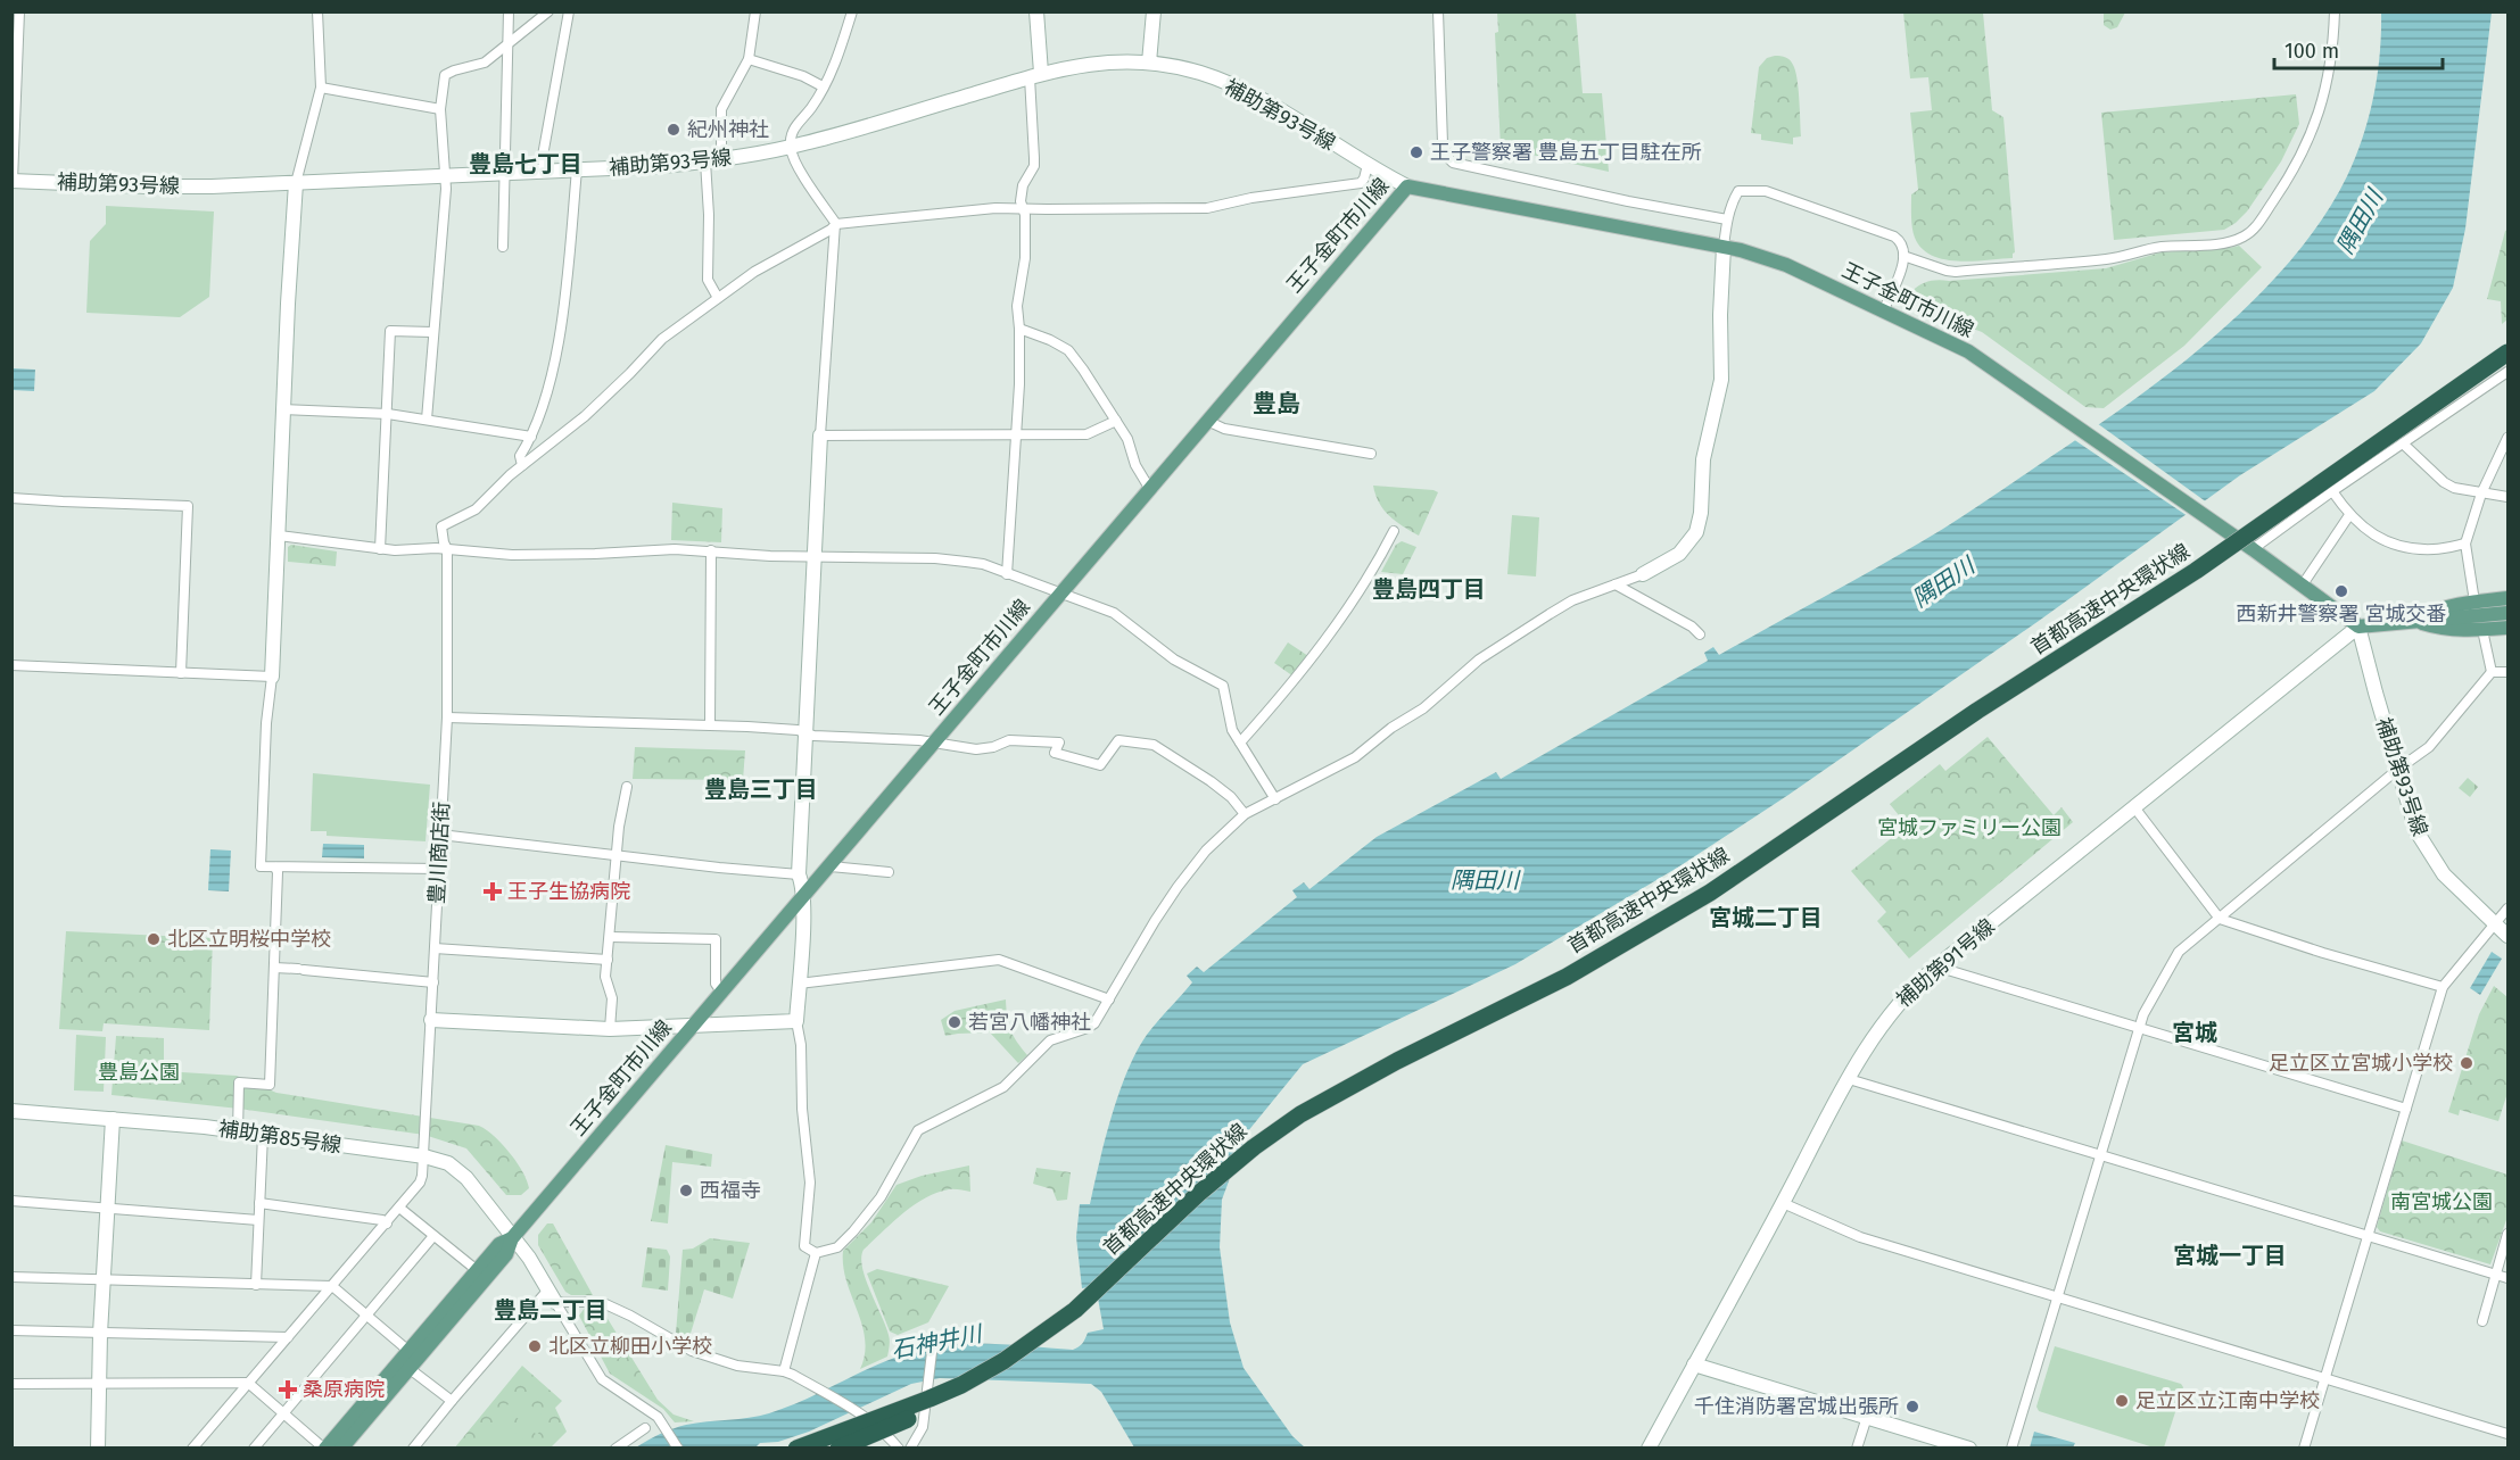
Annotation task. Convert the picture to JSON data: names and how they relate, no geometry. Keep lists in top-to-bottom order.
{
  "streets": {
    "highway": ["首都高速中央環状線"],
    "main road": ["王子金町市川線"],
    "street": [
      "補助第93号線",
      "豊川商店街",
      "補助第91号線",
      "補助第85号線"
    ]
  },
  "crossings": [
    ["補助第93号線", "王子金町市川線"],
    ["補助第93号線", "補助第91号線"],
    ["王子金町市川線", "補助第91号線"],
    ["王子金町市川線", "補助第85号線"],
    ["豊川商店街", "補助第85号線"]
  ],
  "districts": [
    "豊島七丁目",
    "豊島",
    "豊島四丁目",
    "豊島三丁目",
    "宮城二丁目",
    "宮城",
    "宮城一丁目",
    "豊島二丁目"
  ],
  "water": ["隅田川", "石神井川"],
  "parks": ["宮城ファミリー公園", "豊島公園", "南宮城公園"],
  "places": {
    "other": [
      "紀州神社",
      "王子警察署 豊島五丁目駐在所",
      "西新井警察署 宮城交番",
      "北区立明桜中学校",
      "若宮八幡神社",
      "足立区立宮城小学校",
      "西福寺",
      "北区立柳田小学校",
      "足立区立江南中学校",
      "千住消防署宮城出張所"
    ],
    "health": ["王子生協病院", "桑原病院"]
  },
  "scale_bar": "100 m"
}
